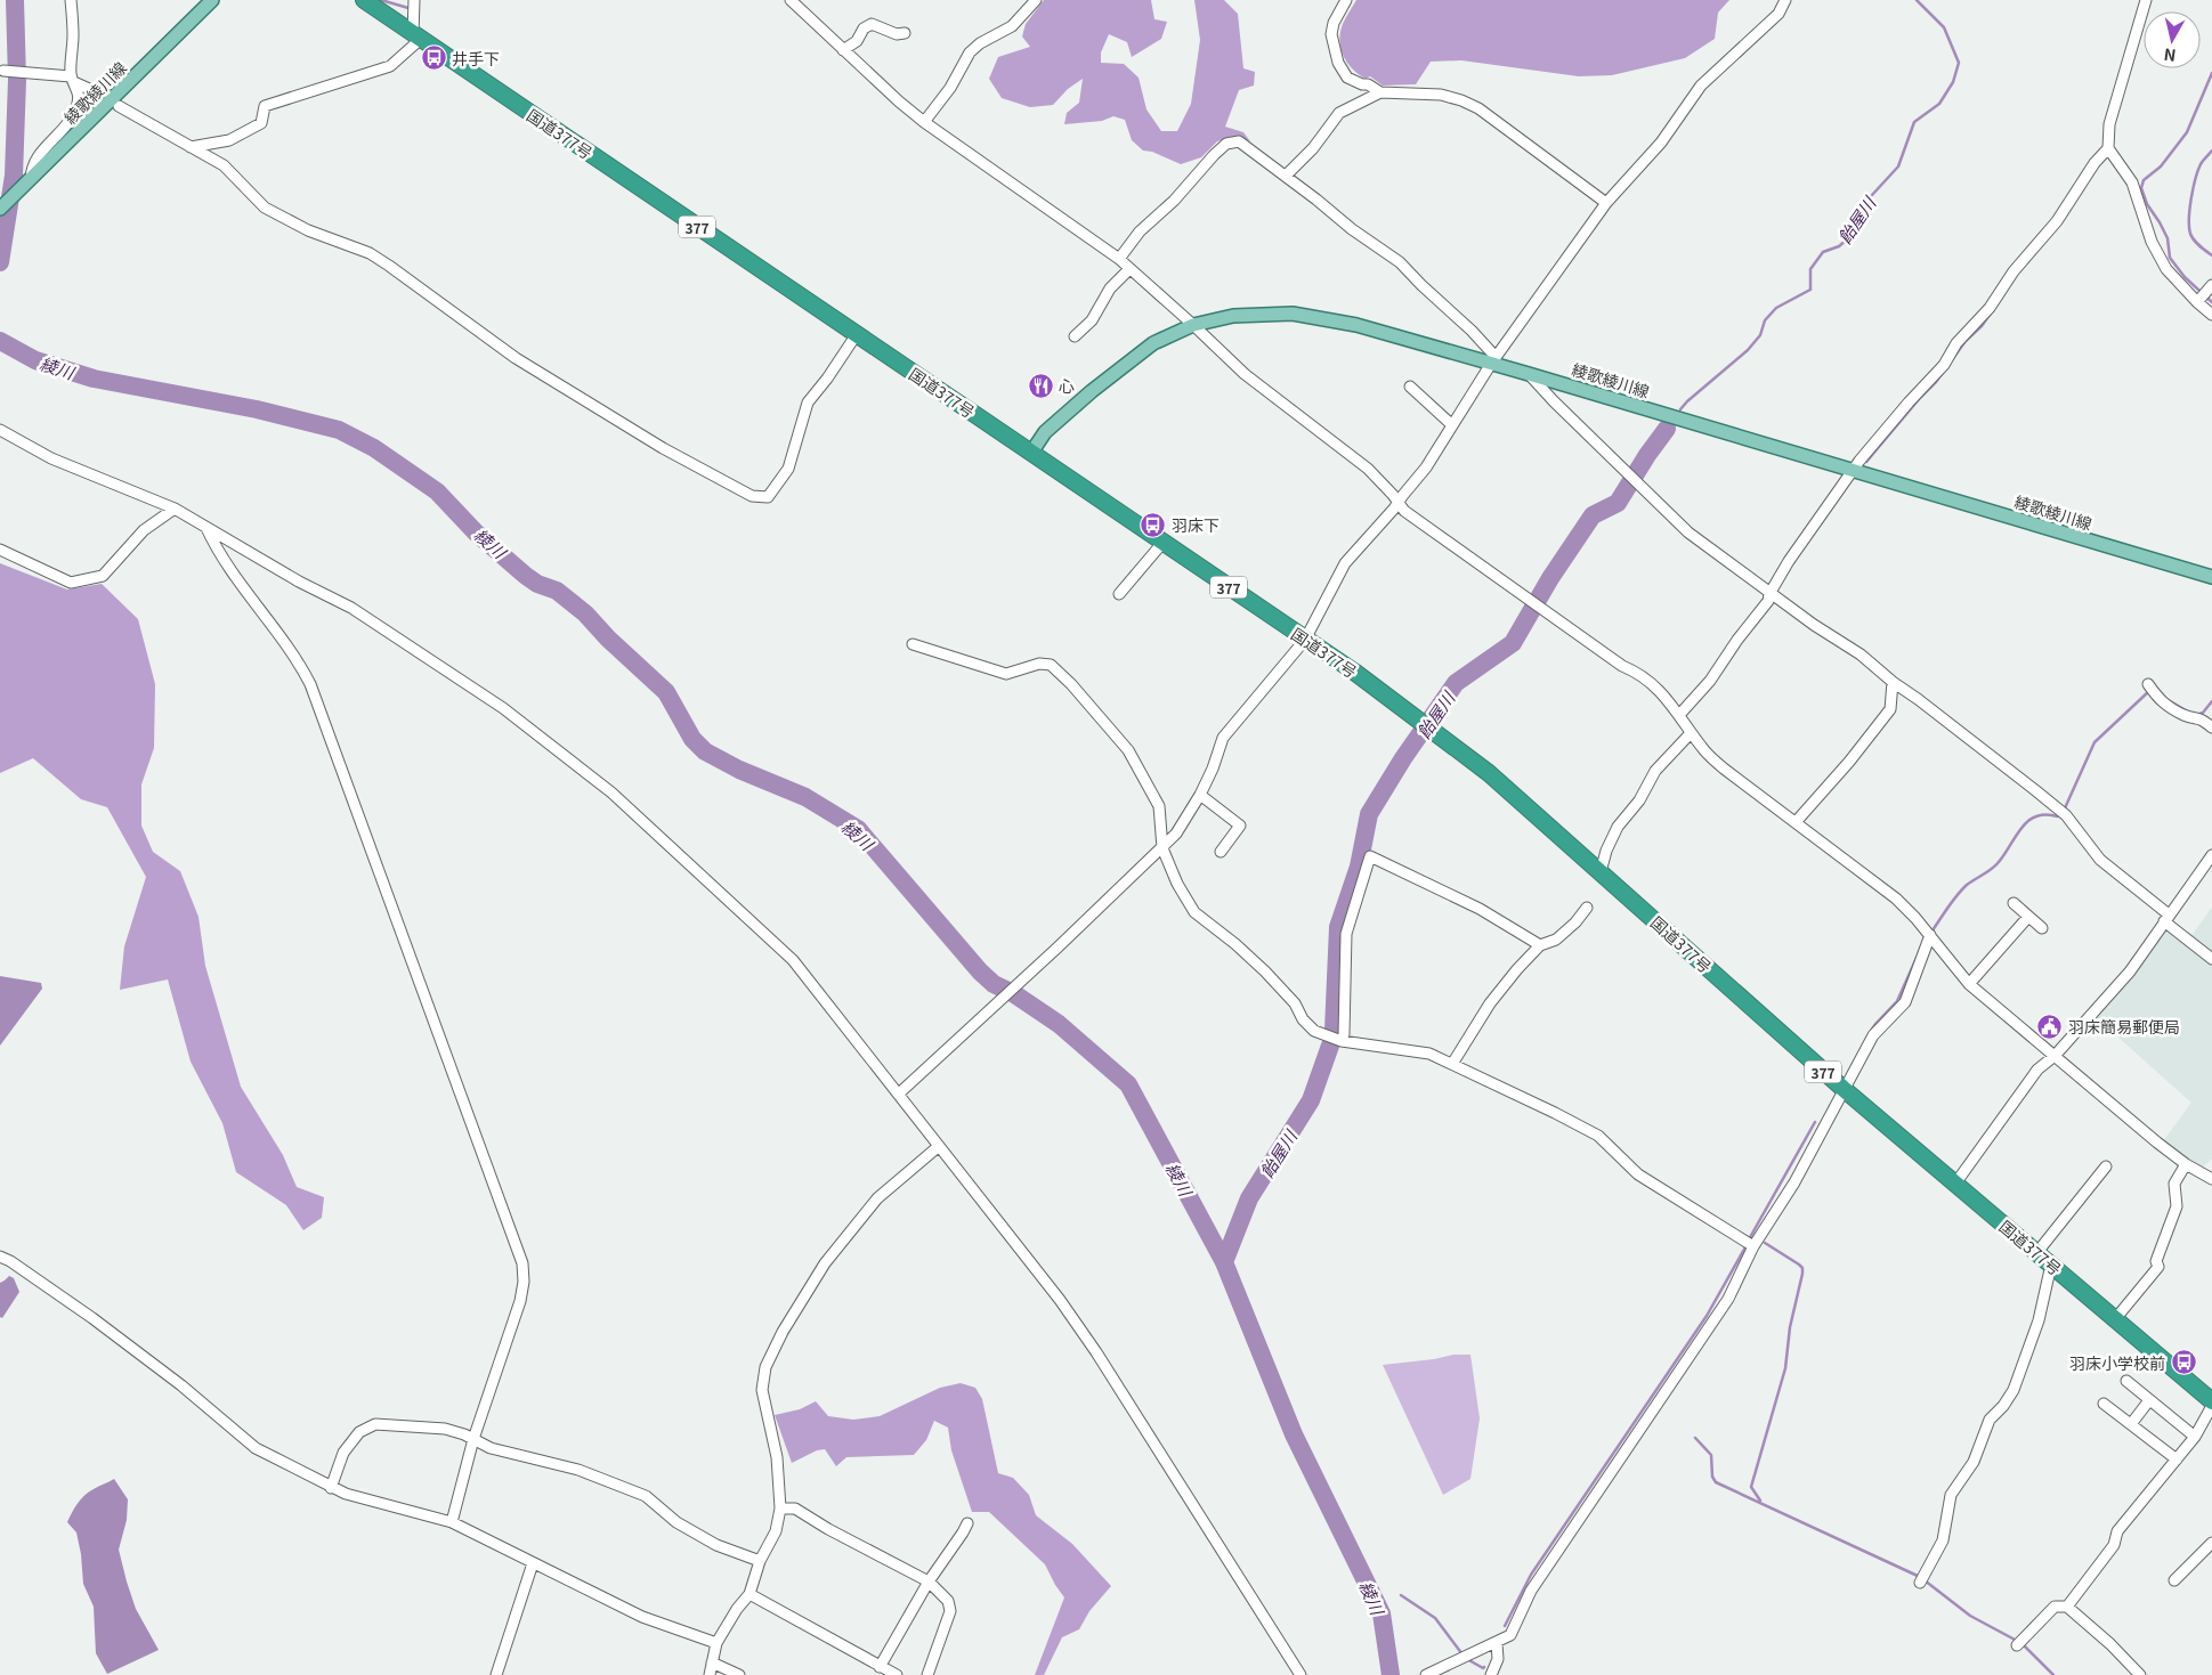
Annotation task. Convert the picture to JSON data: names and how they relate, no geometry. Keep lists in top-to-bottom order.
{
  "streets": {
    "highway": ["国道377号", "377"],
    "main road": ["綾歌綾川線"]
  },
  "crossings": [
    ["綾歌綾川線", "国道377号"]
  ],
  "water": ["飴屋川", "綾川"],
  "places": {
    "bus stop": ["井手下", "羽床下", "羽床小学校前"],
    "restaurant": ["心"],
    "public building": ["羽床簡易郵便局"]
  },
  "north": "bottom"
}
